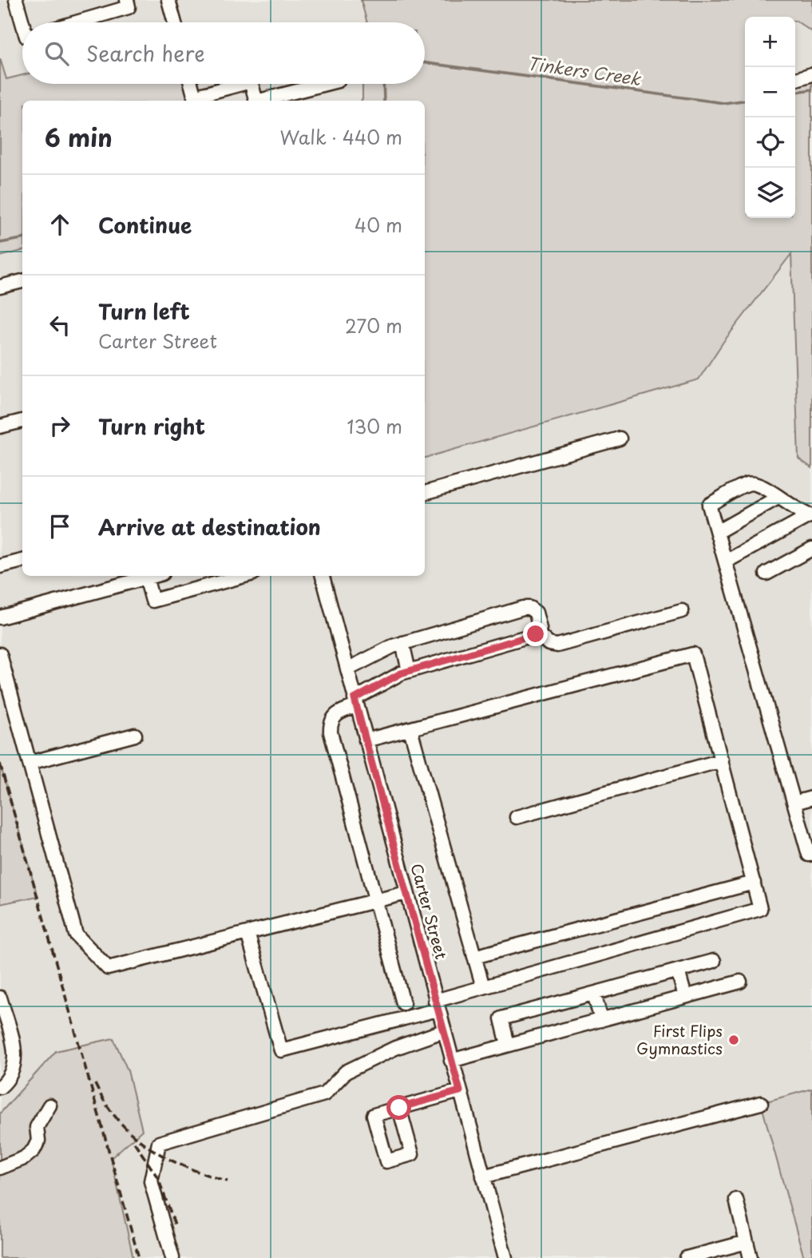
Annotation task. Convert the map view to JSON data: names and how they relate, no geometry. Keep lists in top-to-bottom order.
{
  "streets": {
    "street": ["Carter Street"]
  },
  "water": ["Tinkers Creek"],
  "places": ["First Flips Gymnastics"],
  "page": {
    "map_buttons": ["+", "−"],
    "search": "Search here",
    "heading": ["6 min", "Walk · 440 m"],
    "list": [
      ["Continue", "40 m"],
      ["Turn left", "Carter Street", "270 m"],
      ["Turn right", "130 m"],
      "Arrive at destination"
    ]
  }
}
